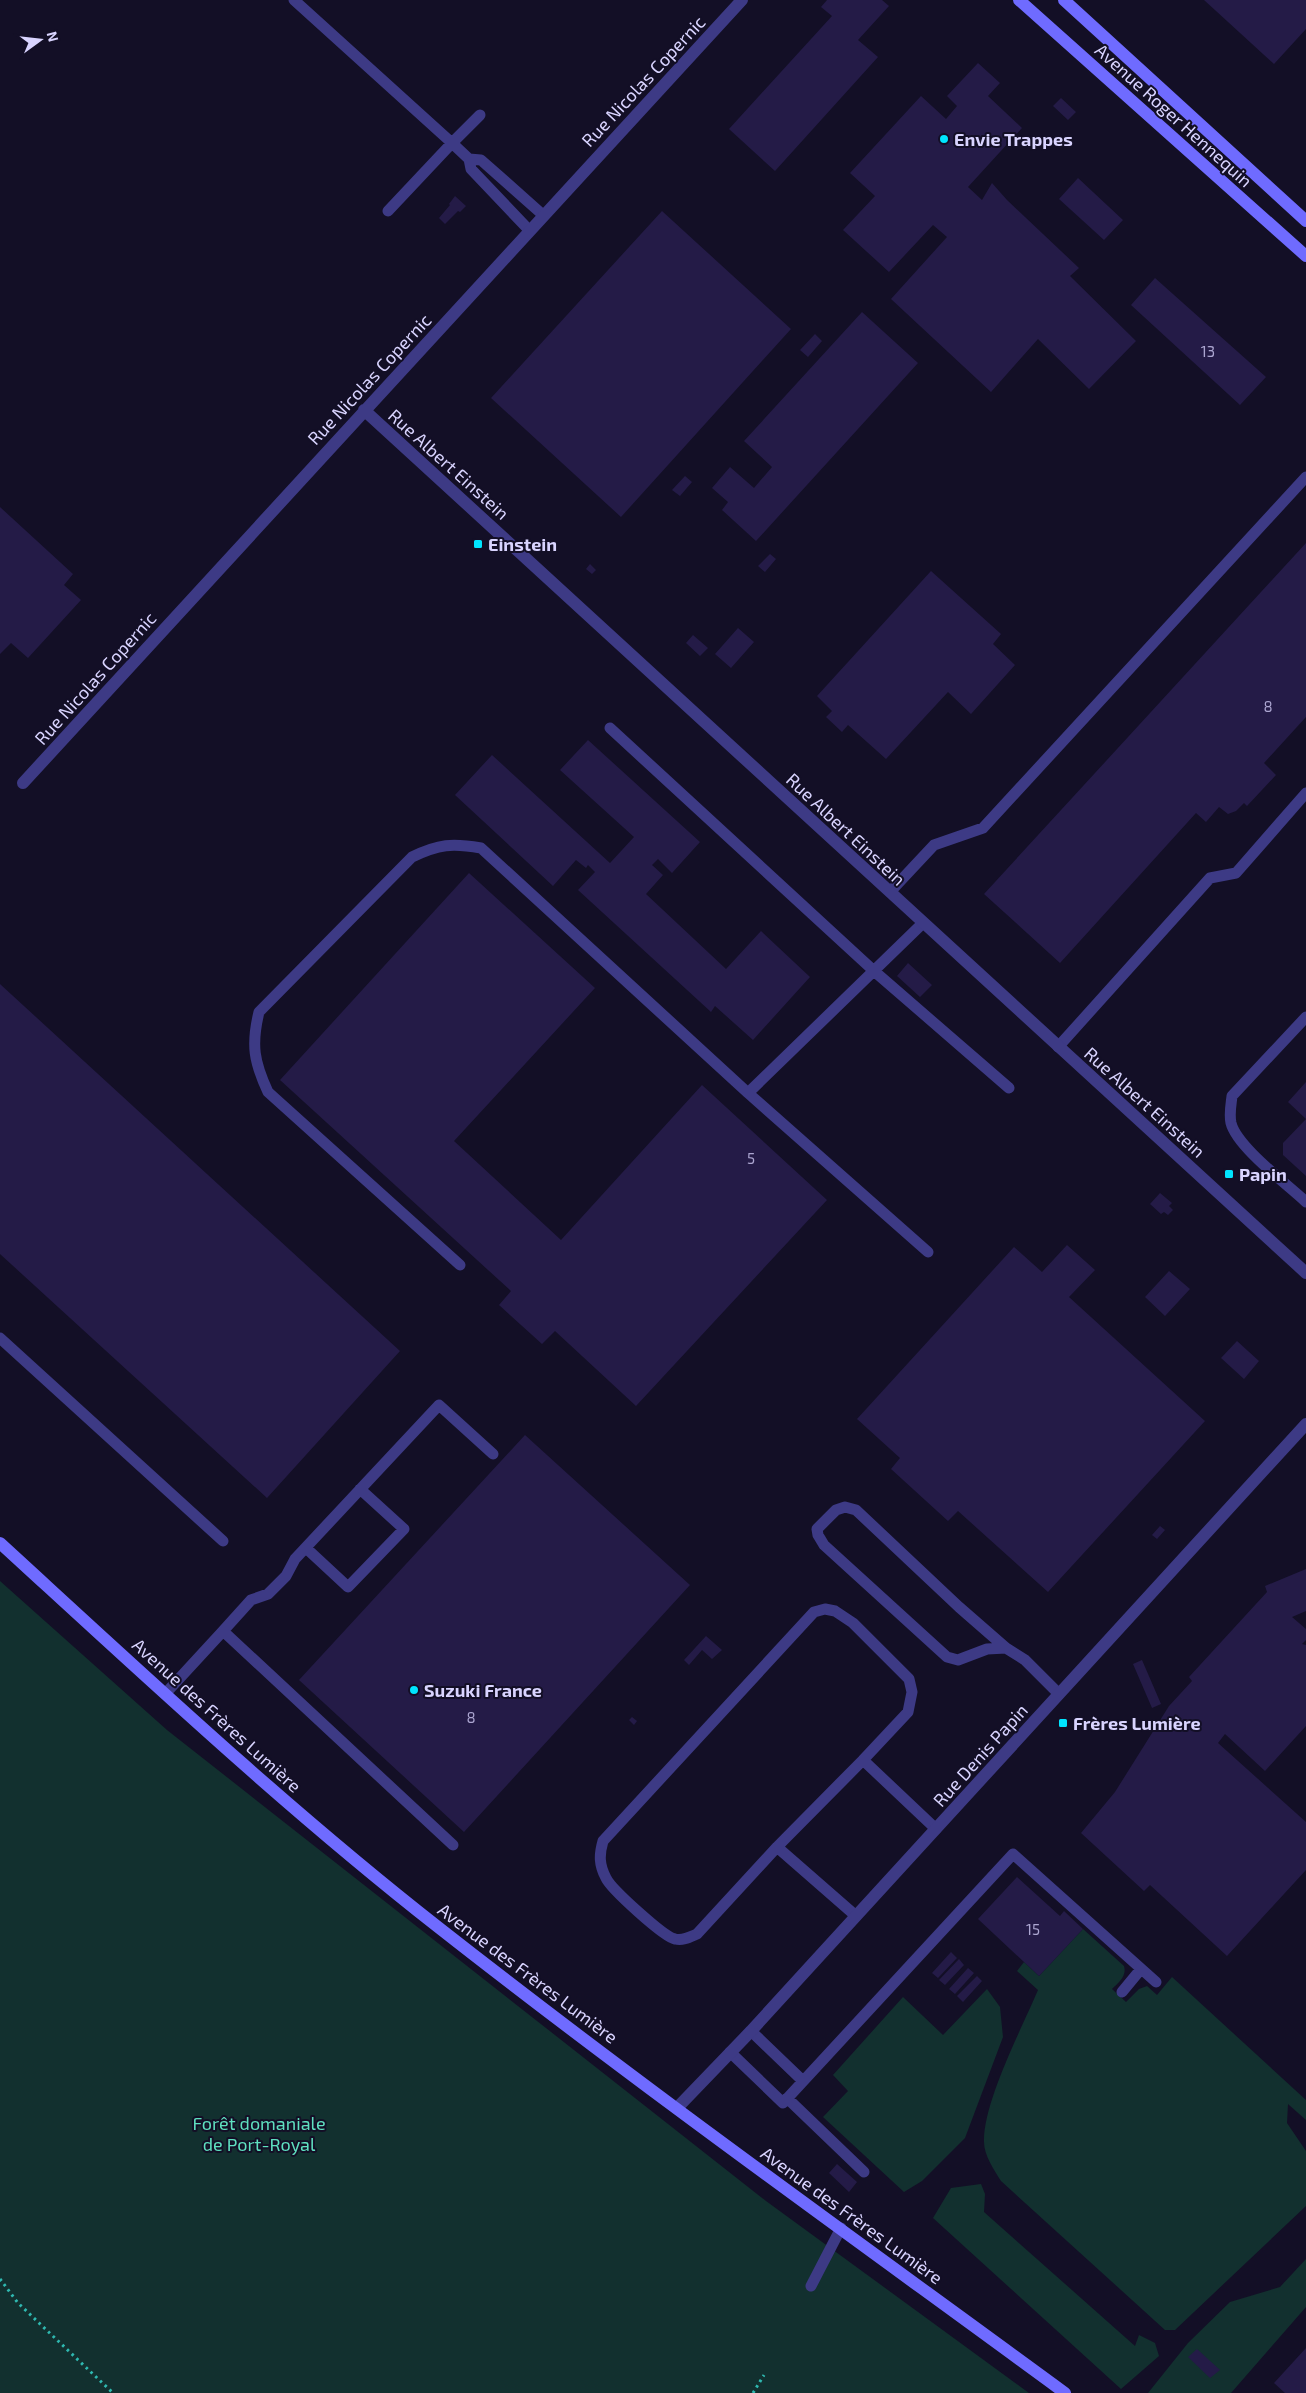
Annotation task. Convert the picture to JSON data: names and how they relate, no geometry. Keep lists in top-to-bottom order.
{
  "streets": {
    "street": [
      "Rue Nicolas Copernic",
      "Avenue Roger Hennequin",
      "Rue Albert Einstein",
      "Avenue des Frères Lumière",
      "Rue Denis Papin"
    ]
  },
  "crossings": [
    ["Rue Nicolas Copernic", "Rue Albert Einstein"],
    ["Avenue des Frères Lumière", "Rue Denis Papin"]
  ],
  "parks": ["Forêt domaniale de Port-Royal"],
  "places": {
    "other": ["Envie Trappes", "Suzuki France"],
    "transit": ["Einstein", "Papin", "Frères Lumière"]
  },
  "house_numbers": [
    "13",
    "8",
    "5",
    "8",
    "15"
  ],
  "north": "right"
}
